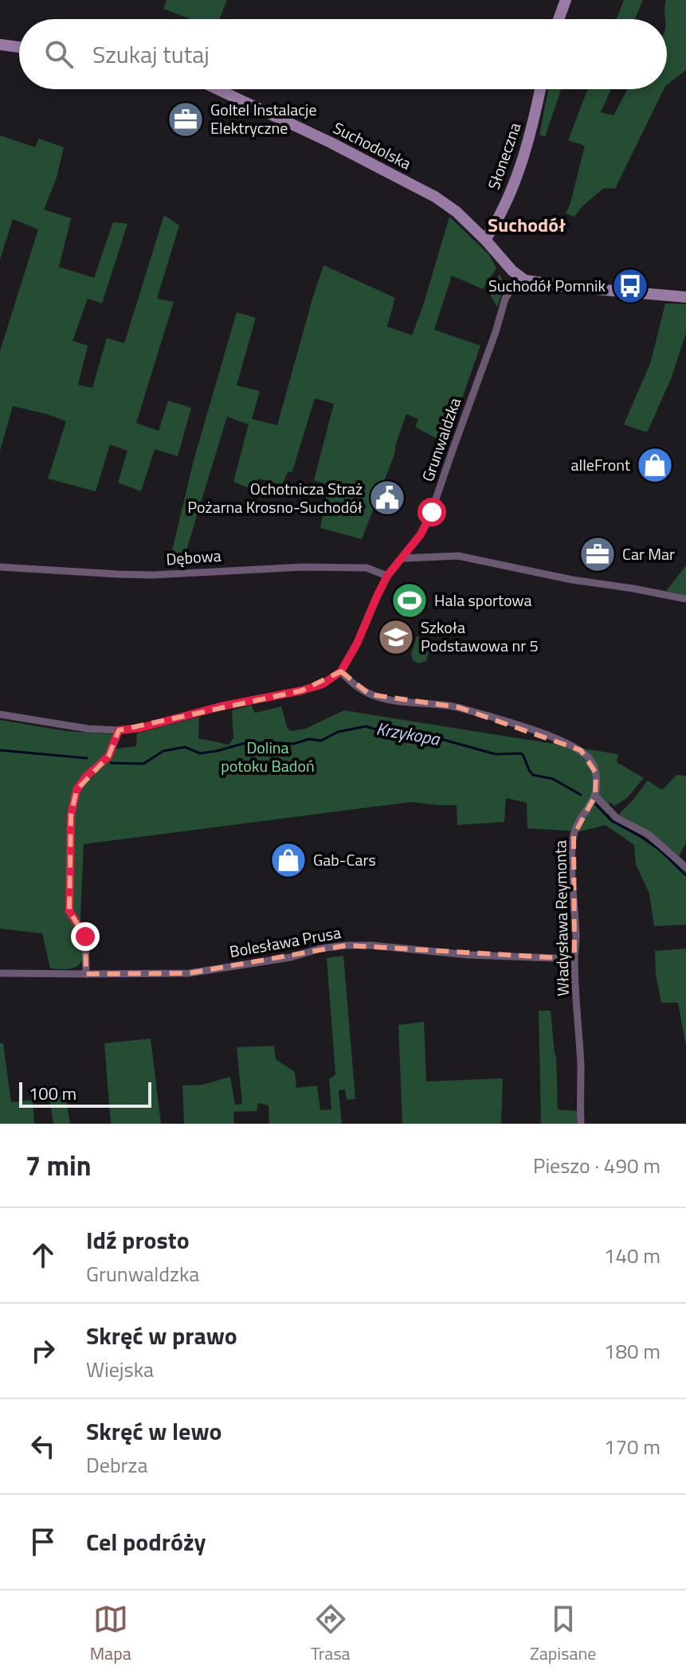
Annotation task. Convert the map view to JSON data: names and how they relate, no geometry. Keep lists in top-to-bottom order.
{
  "streets": {
    "street": [
      "Suchodolska",
      "Słoneczna",
      "Grunwaldzka",
      "Dębowa",
      "Władysława Reymonta",
      "Bolesława Prusa"
    ]
  },
  "crossings": [
    ["Suchodolska", "Słoneczna"],
    ["Suchodolska", "Grunwaldzka"],
    ["Grunwaldzka", "Dębowa"],
    ["Władysława Reymonta", "Bolesława Prusa"]
  ],
  "districts": ["Suchodół"],
  "water": ["Krzykopa"],
  "parks": ["Dolina potoku Badoń"],
  "places": {
    "office": ["Goltel Instalacje Elektryczne", "Car Mar"],
    "bus stop": ["Suchodół Pomnik"],
    "shop": ["alleFront", "Gab-Cars"],
    "public building": ["Ochotnicza Straż Pożarna Krosno-Suchodół"],
    "sports": ["Hala sportowa"],
    "school or university": ["Szkoła Podstawowa nr 5"]
  },
  "scale_bar": "100 m",
  "page": {
    "search": "Szukaj tutaj",
    "scale": "100 m",
    "heading": ["7 min", "Pieszo · 490 m"],
    "list": [
      ["Idź prosto", "Grunwaldzka", "140 m"],
      ["Skręć w prawo", "Wiejska", "180 m"],
      ["Skręć w lewo", "Debrza", "170 m"],
      "Cel podróży"
    ],
    "nav": ["Mapa", "Trasa", "Zapisane"]
  }
}
